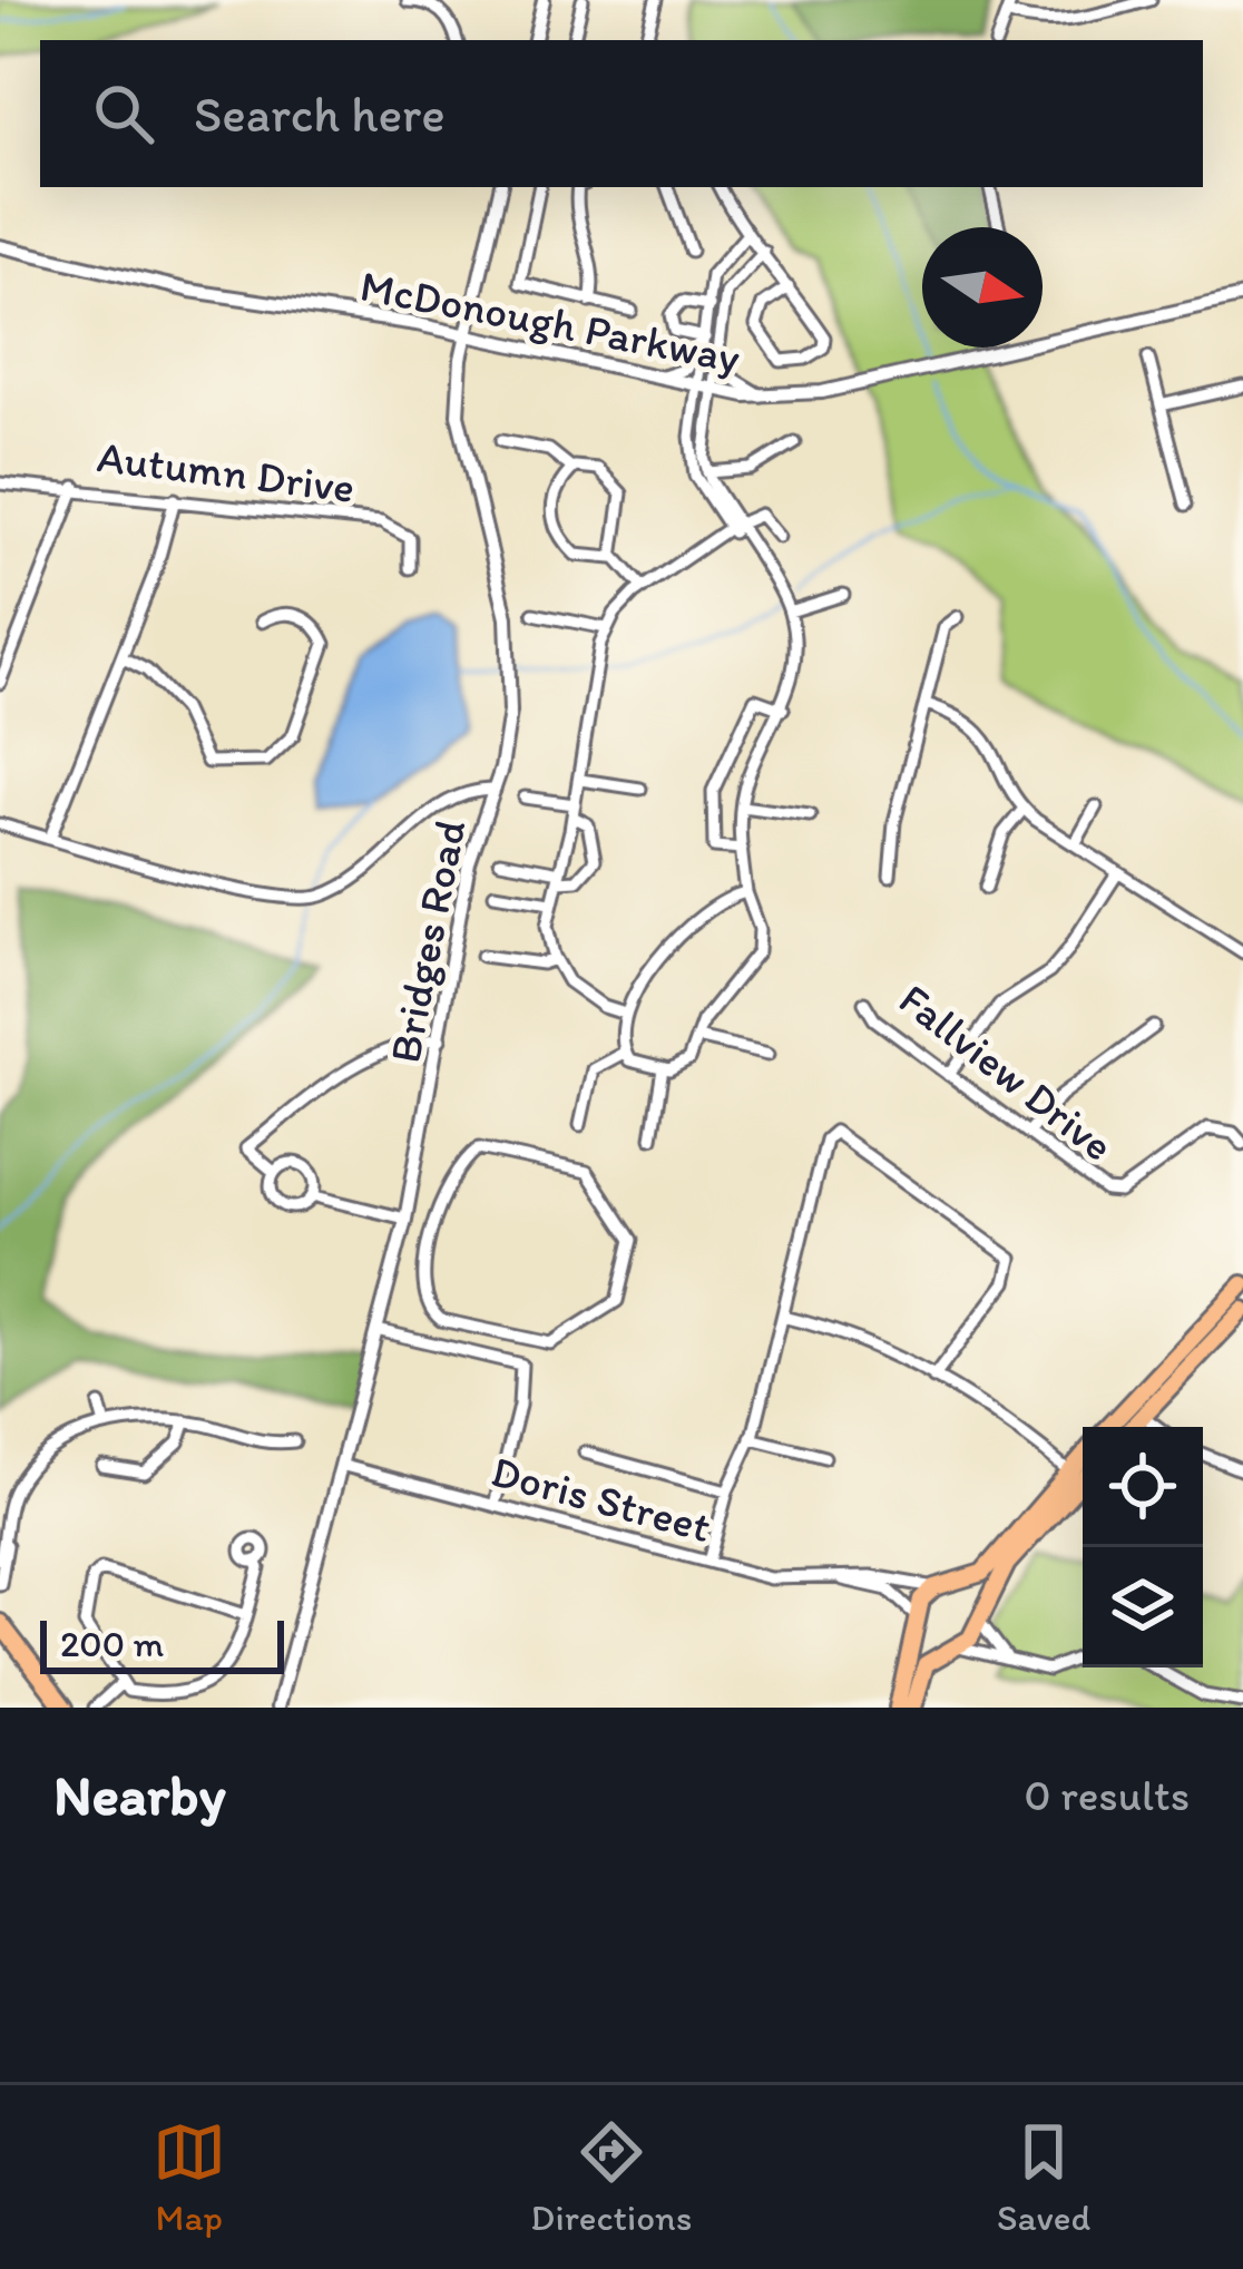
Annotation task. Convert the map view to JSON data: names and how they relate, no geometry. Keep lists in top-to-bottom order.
{
  "streets": {
    "street": [
      "McDonough Parkway",
      "Autumn Drive",
      "Bridges Road",
      "Fallview Drive",
      "Doris Street"
    ]
  },
  "crossings": [
    ["McDonough Parkway", "Bridges Road"],
    ["Bridges Road", "Doris Street"]
  ],
  "scale_bar": "200 m",
  "north": "right",
  "page": {
    "search": "Search here",
    "scale": "200 m",
    "heading": ["Nearby", "0 results"],
    "nav": ["Map", "Directions", "Saved"]
  }
}
